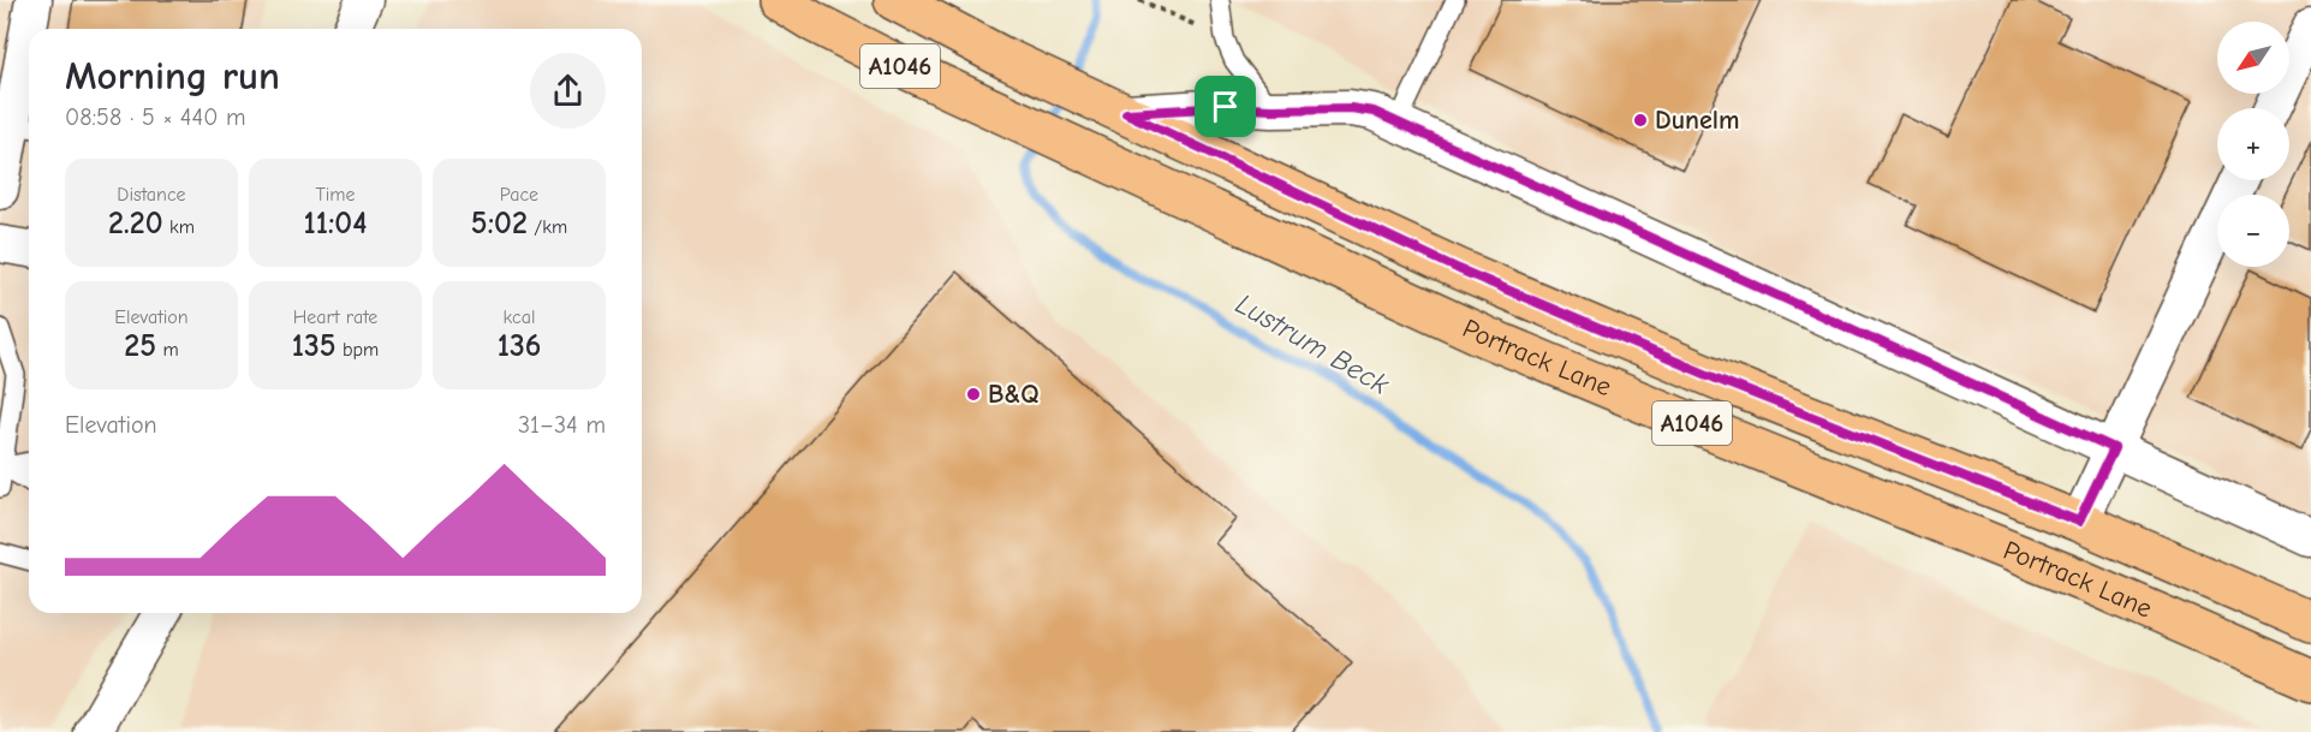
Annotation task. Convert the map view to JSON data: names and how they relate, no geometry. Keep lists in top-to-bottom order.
{
  "streets": {
    "main road": ["A1046", "Portrack Lane"]
  },
  "water": ["Lustrum Beck"],
  "places": ["Dunelm", "B&Q"],
  "north": "bottom left",
  "page": {
    "map_buttons": ["+", "−"],
    "heading": ["Morning run", "08:58 · 5 × 440 m"],
    "stats": [
      ["Distance", "2.20 km"],
      ["Time", "11:04"],
      ["Pace", "5:02 /km"],
      ["Elevation", "25 m"],
      ["Heart rate", "135 bpm"],
      ["kcal", "136"]
    ],
    "chart": ["Elevation", "31–34 m"]
  }
}
